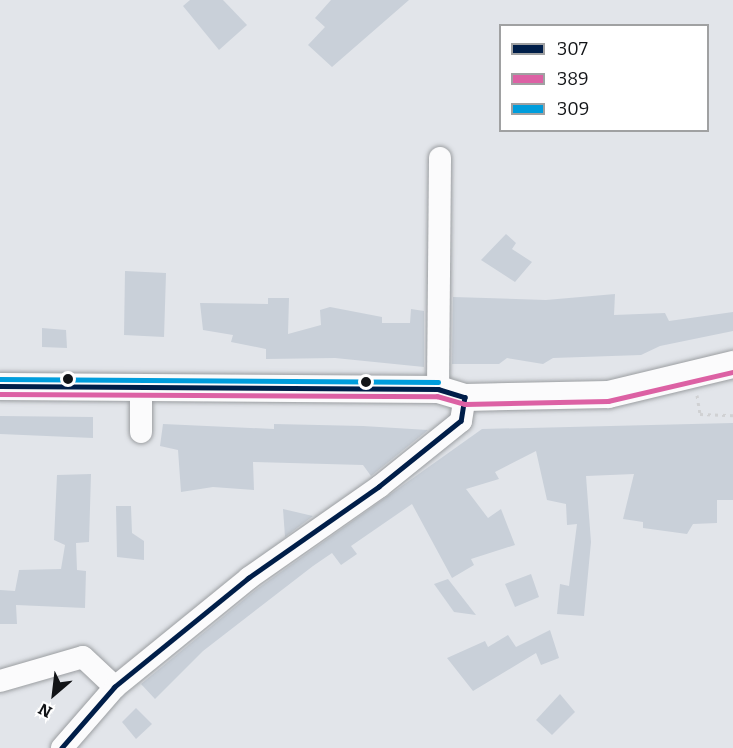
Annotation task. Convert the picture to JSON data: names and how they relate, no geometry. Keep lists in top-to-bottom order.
{
  "lines": ["transit line 389", "transit line 309", "transit line 307"],
  "legend": ["307", "389", "309"],
  "north": "bottom left"
}
